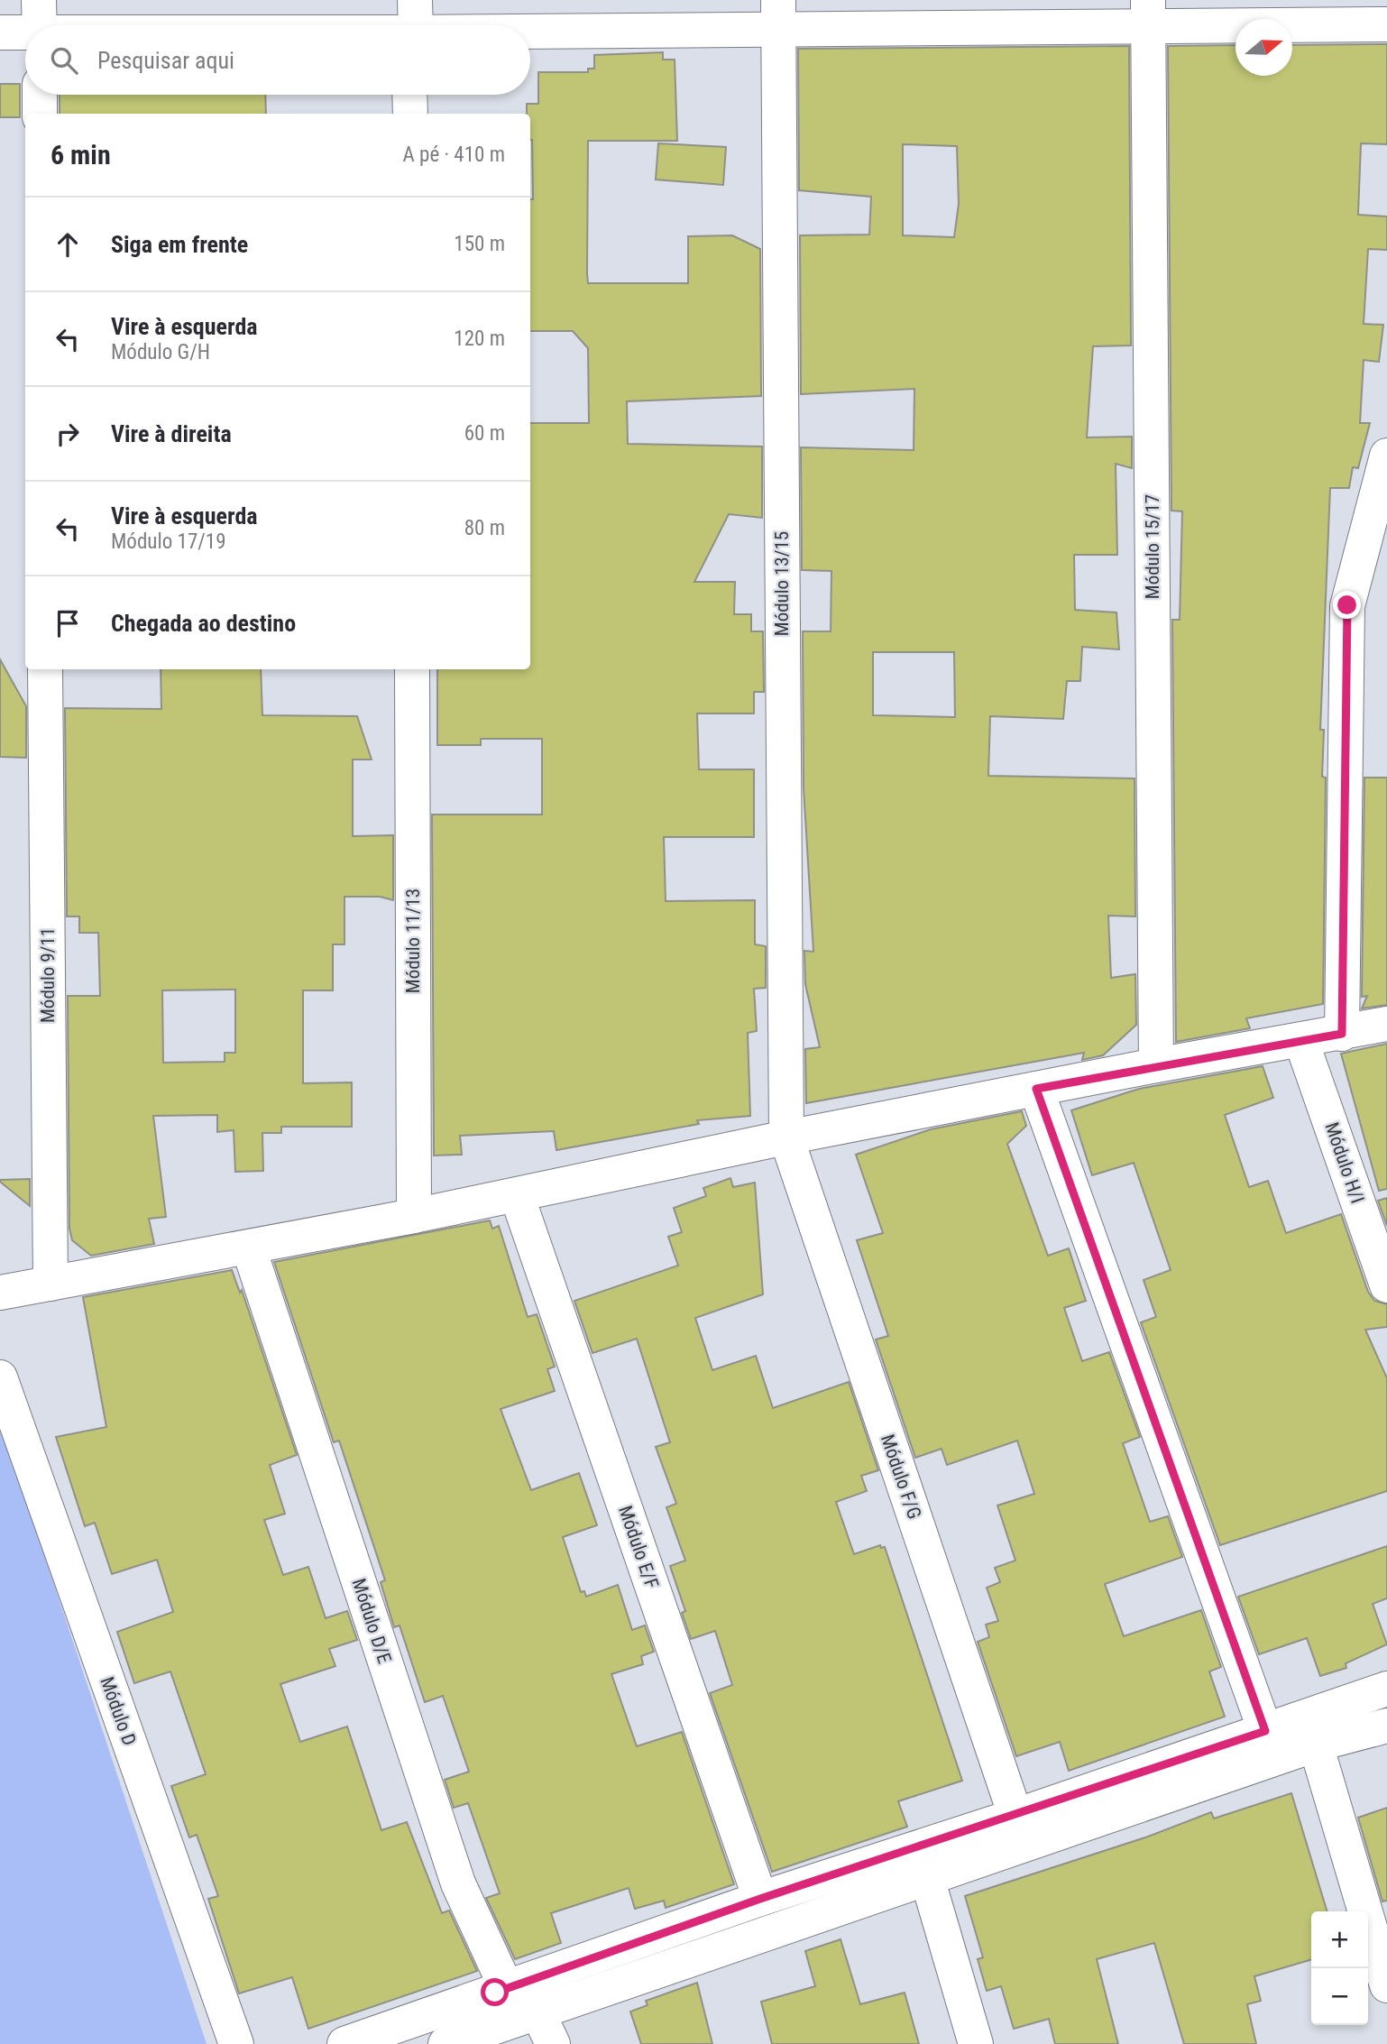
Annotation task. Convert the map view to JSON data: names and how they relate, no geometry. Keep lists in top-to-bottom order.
{
  "streets": {
    "street": [
      "Módulo 15/17",
      "Módulo 13/15",
      "Módulo 11/13",
      "Módulo 9/11",
      "Módulo H/I",
      "Módulo F/G",
      "Módulo E/F",
      "Módulo D/E",
      "Módulo D"
    ]
  },
  "crossings": [
    ["Módulo 13/15", "Módulo F/G"]
  ],
  "north": "right",
  "page": {
    "search": "Pesquisar aqui",
    "heading": ["6 min", "A pé · 410 m"],
    "list": [
      ["Siga em frente", "150 m"],
      ["Vire à esquerda", "Módulo G/H", "120 m"],
      ["Vire à direita", "60 m"],
      ["Vire à esquerda", "Módulo 17/19", "80 m"],
      "Chegada ao destino"
    ],
    "map_buttons": ["+", "−"]
  }
}
